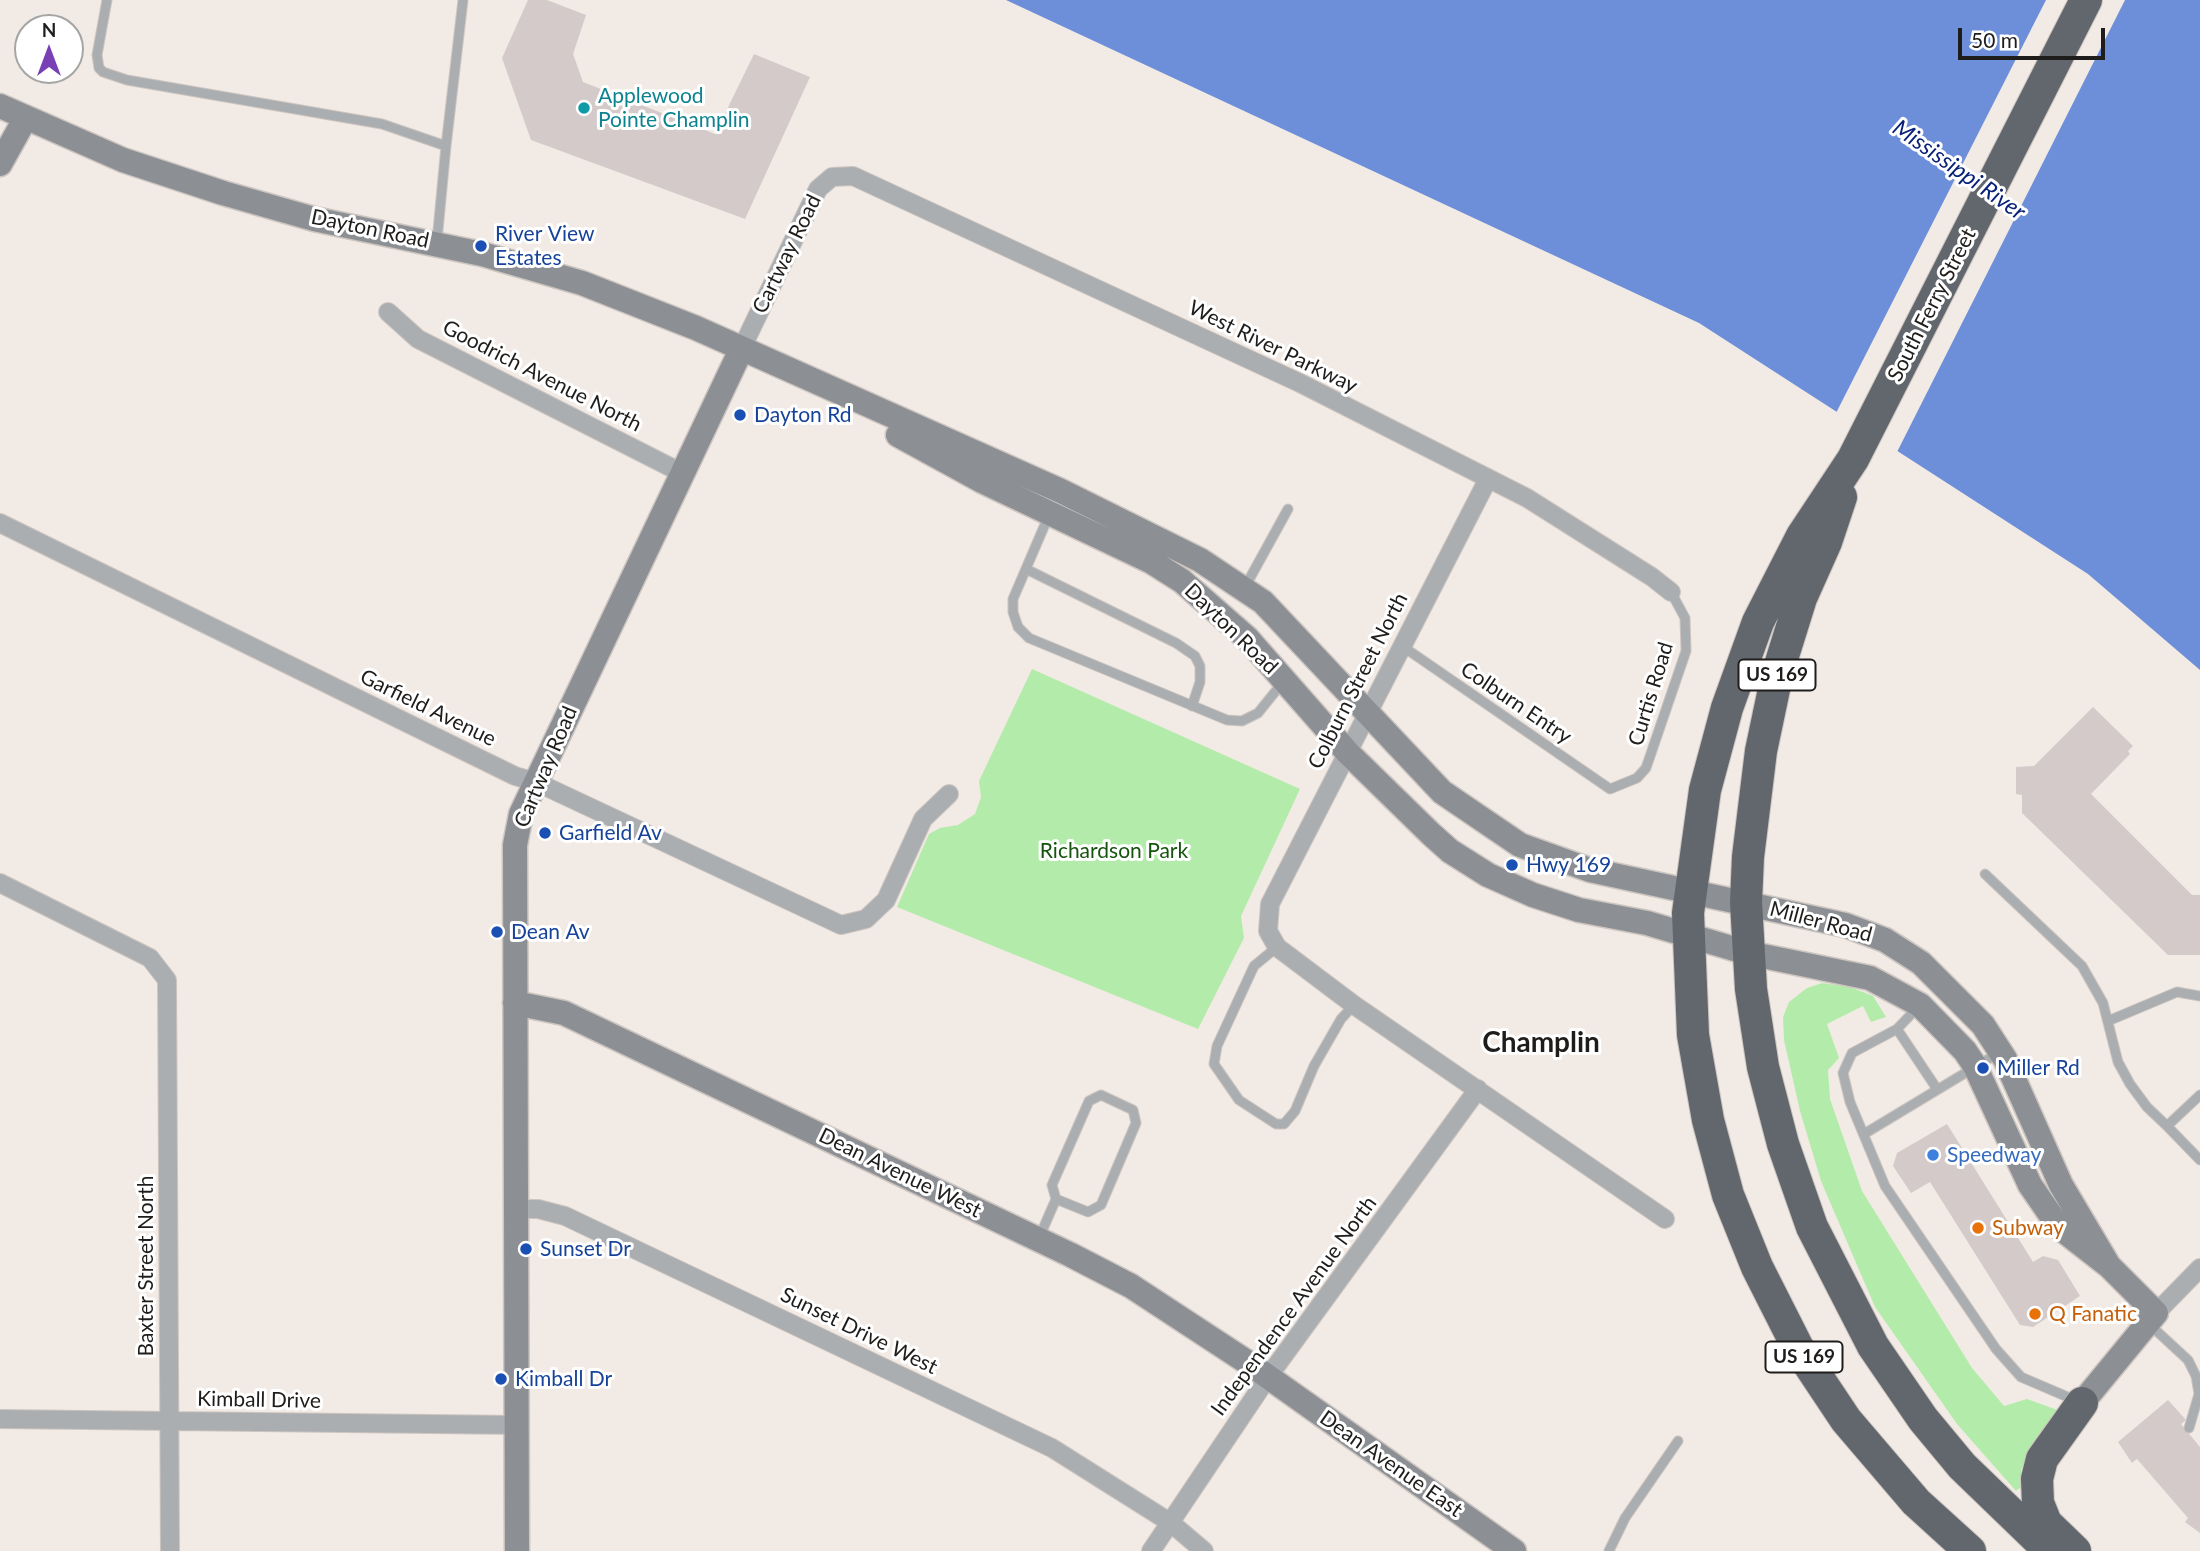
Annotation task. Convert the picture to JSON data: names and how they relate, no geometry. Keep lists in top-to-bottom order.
{
  "streets": {
    "highway": ["South Ferry Street", "US 169"],
    "street": [
      "Dayton Road",
      "Cartway Road",
      "West River Parkway",
      "Goodrich Avenue North",
      "Colburn Street North",
      "Garfield Avenue",
      "Miller Road",
      "Dean Avenue West",
      "Baxter Street North",
      "Independence Avenue North",
      "Sunset Drive West",
      "Kimball Drive",
      "Dean Avenue East"
    ],
    "lane": ["Curtis Road", "Colburn Entry"]
  },
  "crossings": [
    ["Dayton Road", "Cartway Road"],
    ["Dayton Road", "US 169"],
    ["Dayton Road", "Colburn Street North"],
    ["Dayton Road", "Miller Road"],
    ["Cartway Road", "West River Parkway"],
    ["Cartway Road", "Goodrich Avenue North"],
    ["Cartway Road", "Garfield Avenue"],
    ["Cartway Road", "Dean Avenue West"],
    ["Cartway Road", "Sunset Drive West"],
    ["Cartway Road", "Kimball Drive"],
    ["South Ferry Street", "US 169"],
    ["West River Parkway", "Colburn Street North"],
    ["West River Parkway", "Curtis Road"],
    ["US 169", "Miller Road"],
    ["Colburn Street North", "Colburn Entry"],
    ["Curtis Road", "Colburn Entry"],
    ["Dean Avenue West", "Independence Avenue North"],
    ["Dean Avenue West", "Dean Avenue East"],
    ["Baxter Street North", "Kimball Drive"],
    ["Independence Avenue North", "Sunset Drive West"],
    ["Independence Avenue North", "Dean Avenue East"]
  ],
  "districts": ["Champlin"],
  "water": ["Mississippi River"],
  "parks": ["Richardson Park"],
  "places": [
    "Applewood Pointe Champlin",
    "River View Estates",
    "Dayton Rd",
    "Garfield Av",
    "Hwy 169",
    "Dean Av",
    "Miller Rd",
    "Speedway",
    "Subway",
    "Sunset Dr",
    "Q Fanatic",
    "Kimball Dr"
  ],
  "scale_bar": "50 m",
  "north": "top"
}
